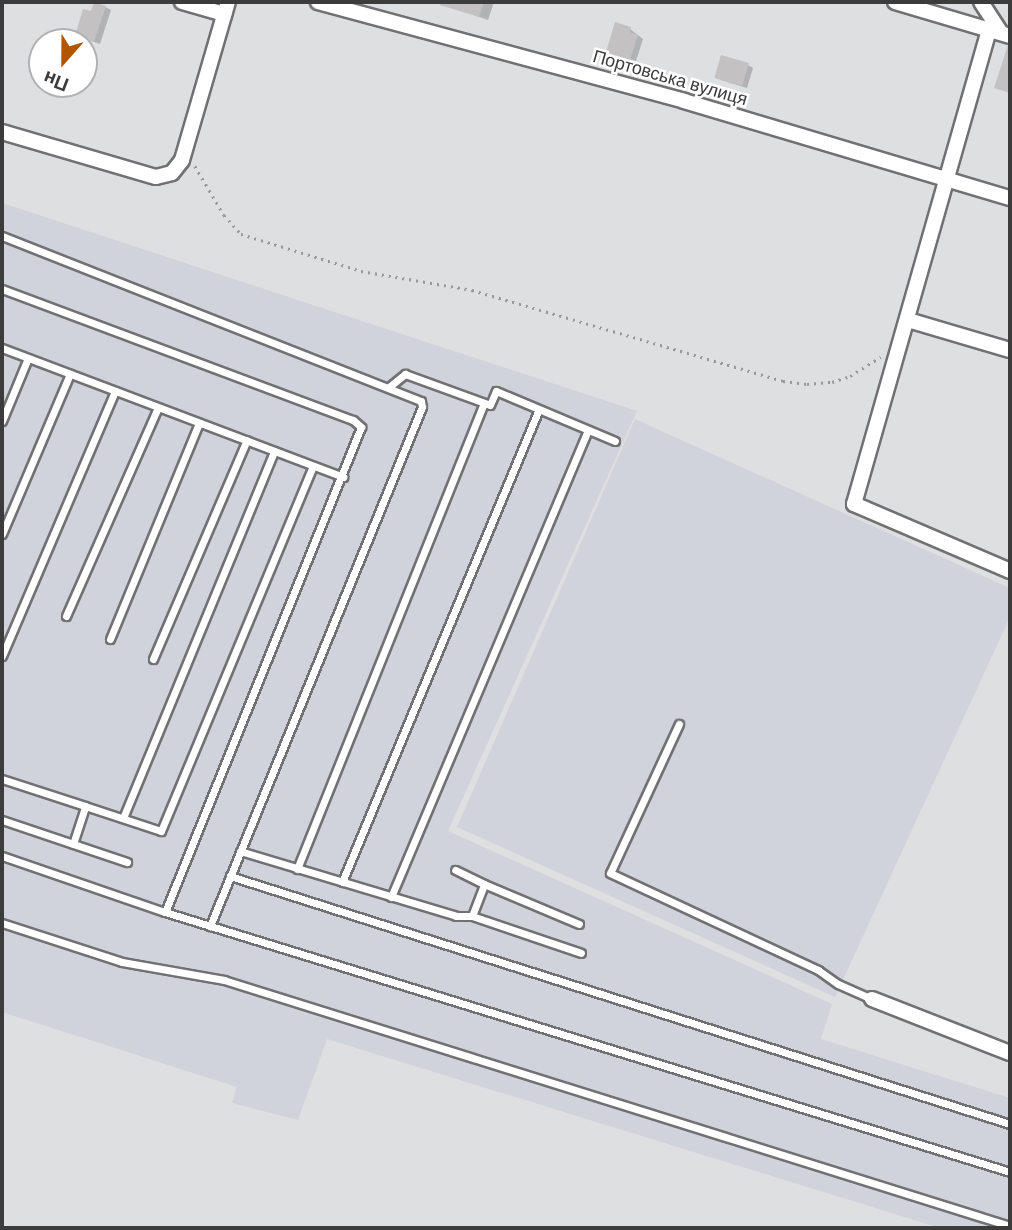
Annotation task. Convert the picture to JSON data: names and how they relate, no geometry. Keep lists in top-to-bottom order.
{
  "streets": {
    "street": ["Портовська вулиця"]
  },
  "north": "bottom"
}
